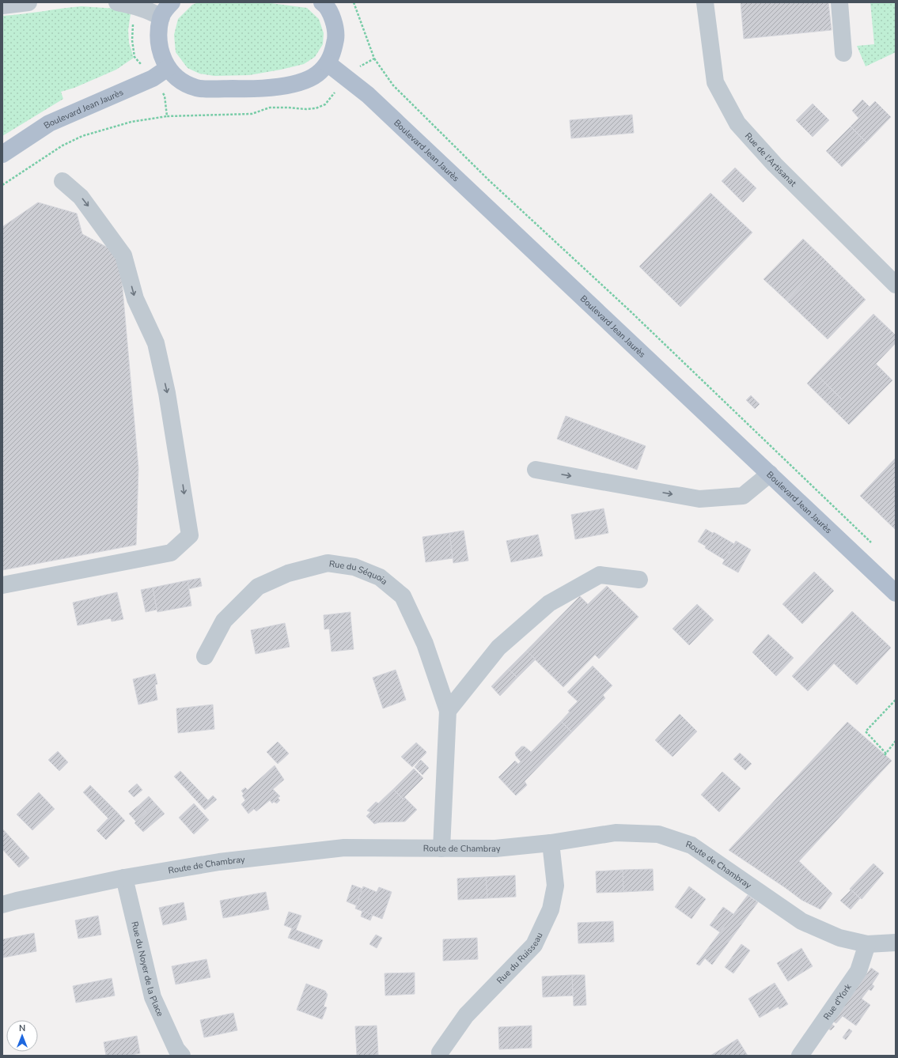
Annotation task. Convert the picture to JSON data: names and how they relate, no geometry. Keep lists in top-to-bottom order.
{
  "streets": {
    "main road": ["Boulevard Jean Jaurès"],
    "street": [
      "Rue de l'Artisanat",
      "Rue du Séquoia",
      "Route de Chambray",
      "Rue du Ruisseau",
      "Rue du Noyer de la Place",
      "Rue d'York"
    ]
  },
  "crossings": [
    ["Rue du Séquoia", "Route de Chambray"],
    ["Route de Chambray", "Rue du Ruisseau"],
    ["Route de Chambray", "Rue du Noyer de la Place"],
    ["Route de Chambray", "Rue d'York"]
  ],
  "north": "top"
}
